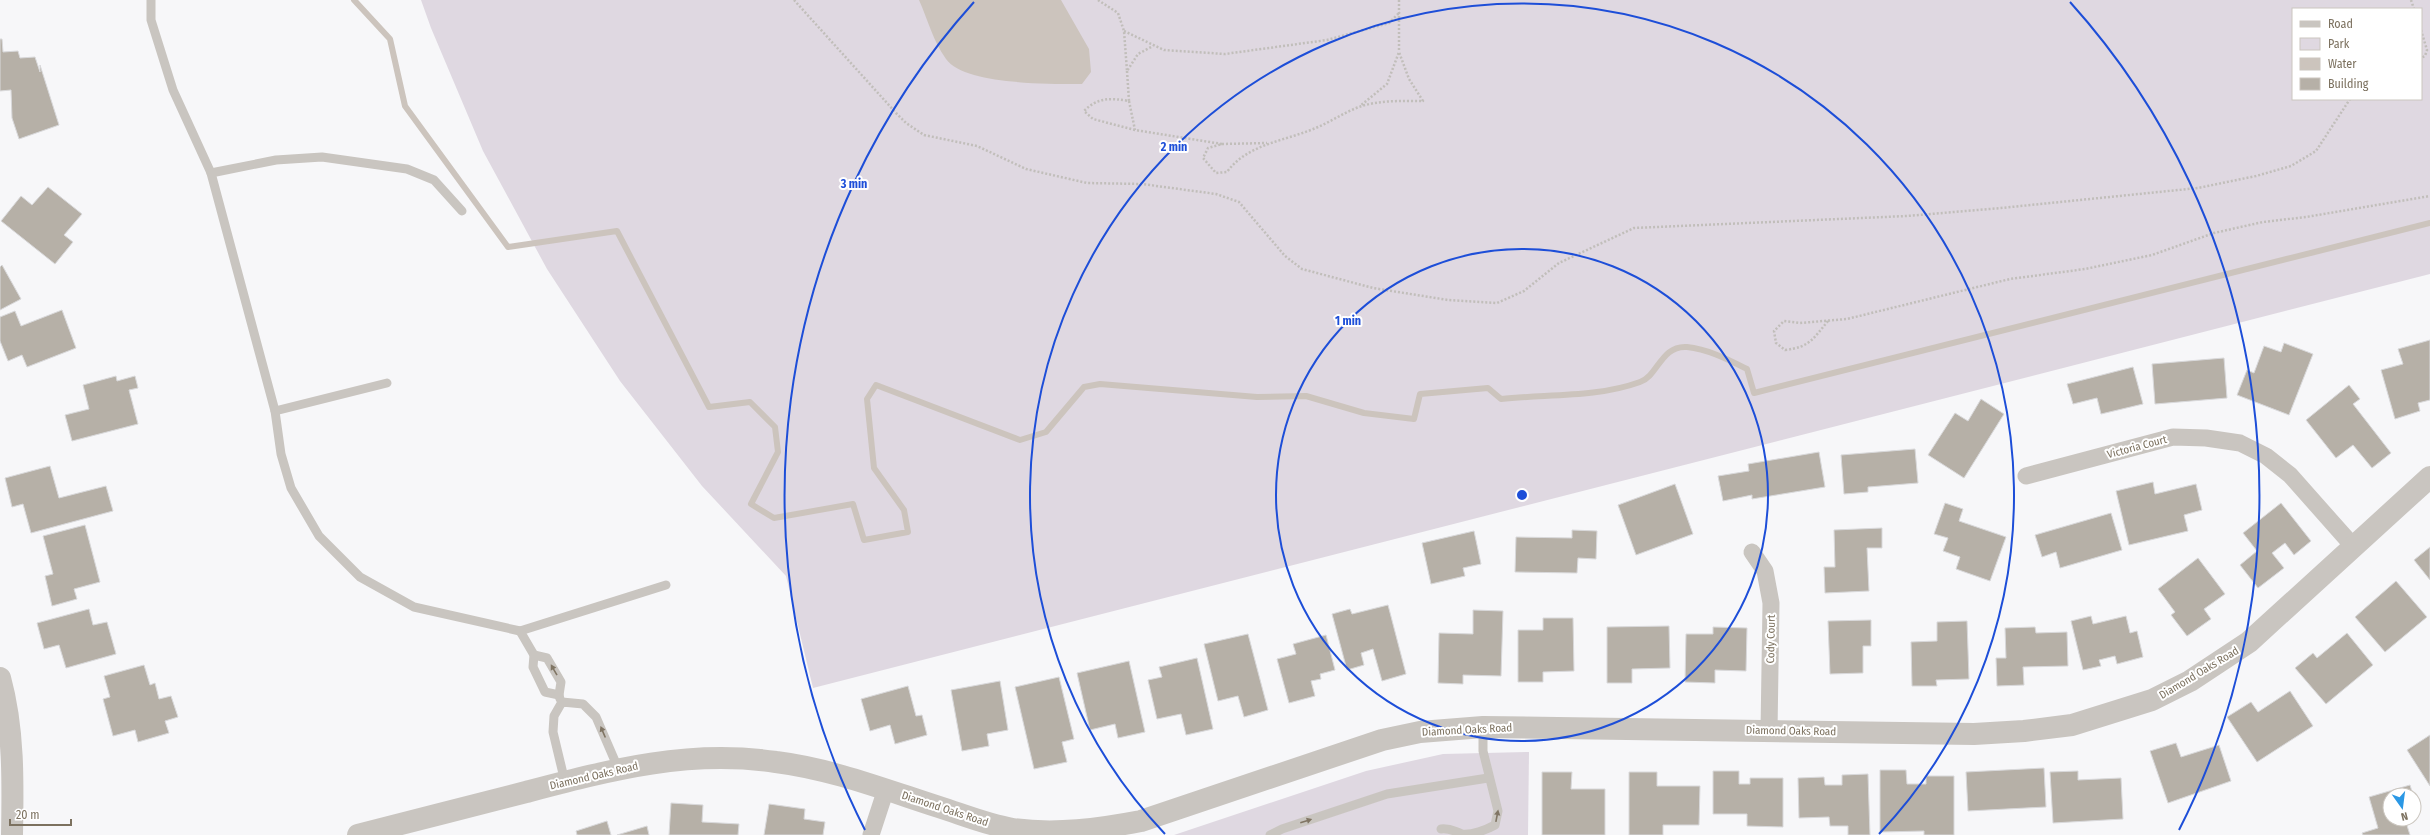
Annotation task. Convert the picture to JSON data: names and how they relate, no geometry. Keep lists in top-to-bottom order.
{
  "streets": {
    "street": ["Victoria Court", "Cody Court", "Diamond Oaks Road"]
  },
  "crossings": [
    ["Victoria Court", "Diamond Oaks Road"],
    ["Cody Court", "Diamond Oaks Road"]
  ],
  "legend": [
    "Road",
    "Park",
    "Water",
    "Building"
  ],
  "scale_bar": "20 m",
  "north": "bottom",
  "rings": ["2 min", "3 min", "1 min"]
}
